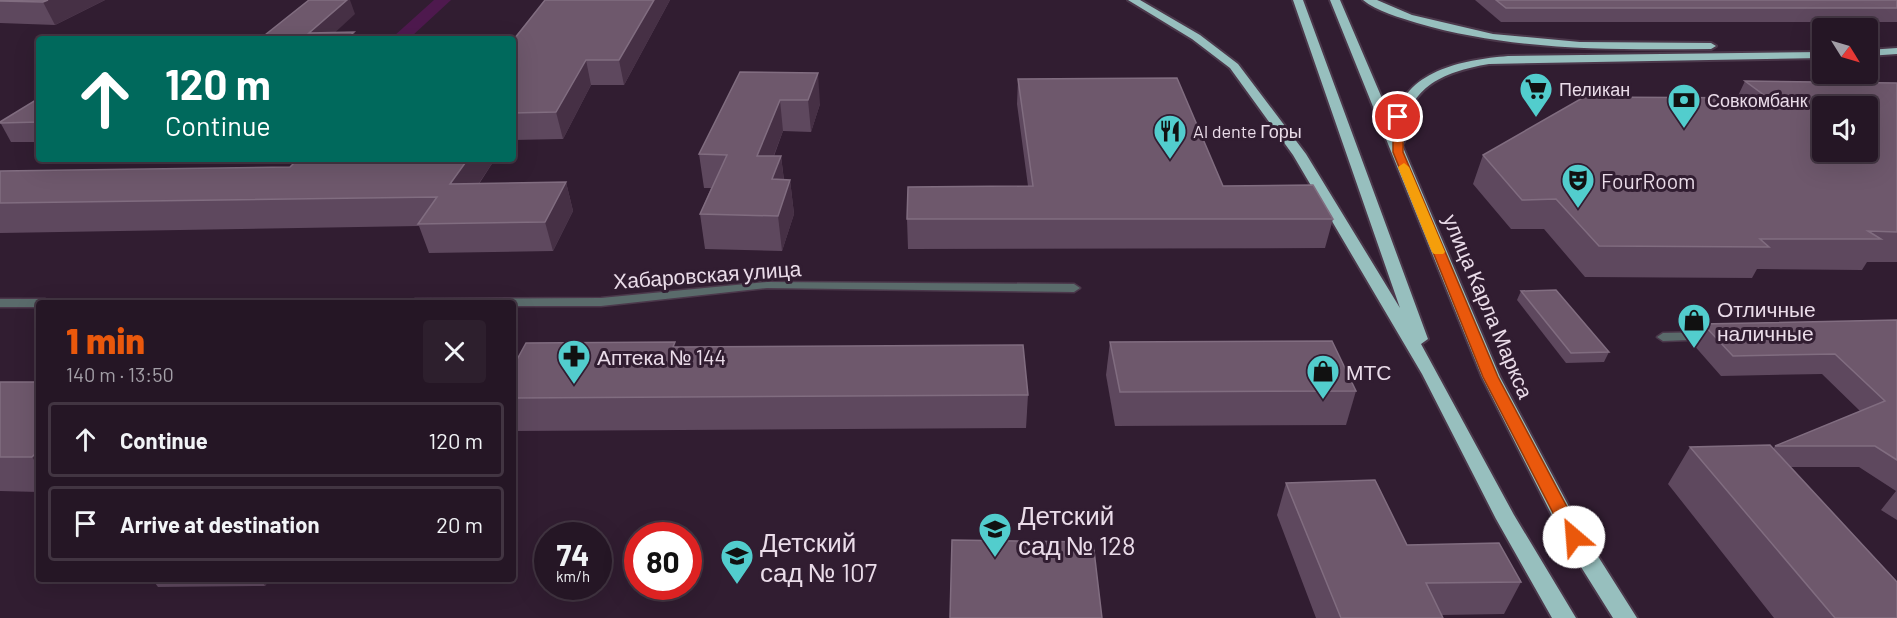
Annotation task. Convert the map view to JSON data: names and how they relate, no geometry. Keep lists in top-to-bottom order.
{
  "streets": {
    "highway": ["улица Карла Маркса"],
    "street": ["Хабаровская улица"]
  },
  "places": {
    "supermarket": ["Пеликан"],
    "bank": ["Совкомбанк"],
    "restaurant": ["Al dente Горы"],
    "theatre": ["FourRoom"],
    "shop": ["Отличные наличные", "МТС"],
    "pharmacy": ["Аптека № 144"],
    "school or university": ["Детский сад № 128", "Детский сад № 107"]
  },
  "north": "bottom right",
  "page": {
    "turn": ["120 m", "Continue"],
    "heading": ["1 min", "140 m · 13:50"],
    "list": [
      {
        "name": "Continue",
        "value": "120 m"
      },
      {
        "name": "Arrive at destination",
        "value": "20 m"
      }
    ],
    "speed": "74 km/h",
    "limit": "80"
  }
}
